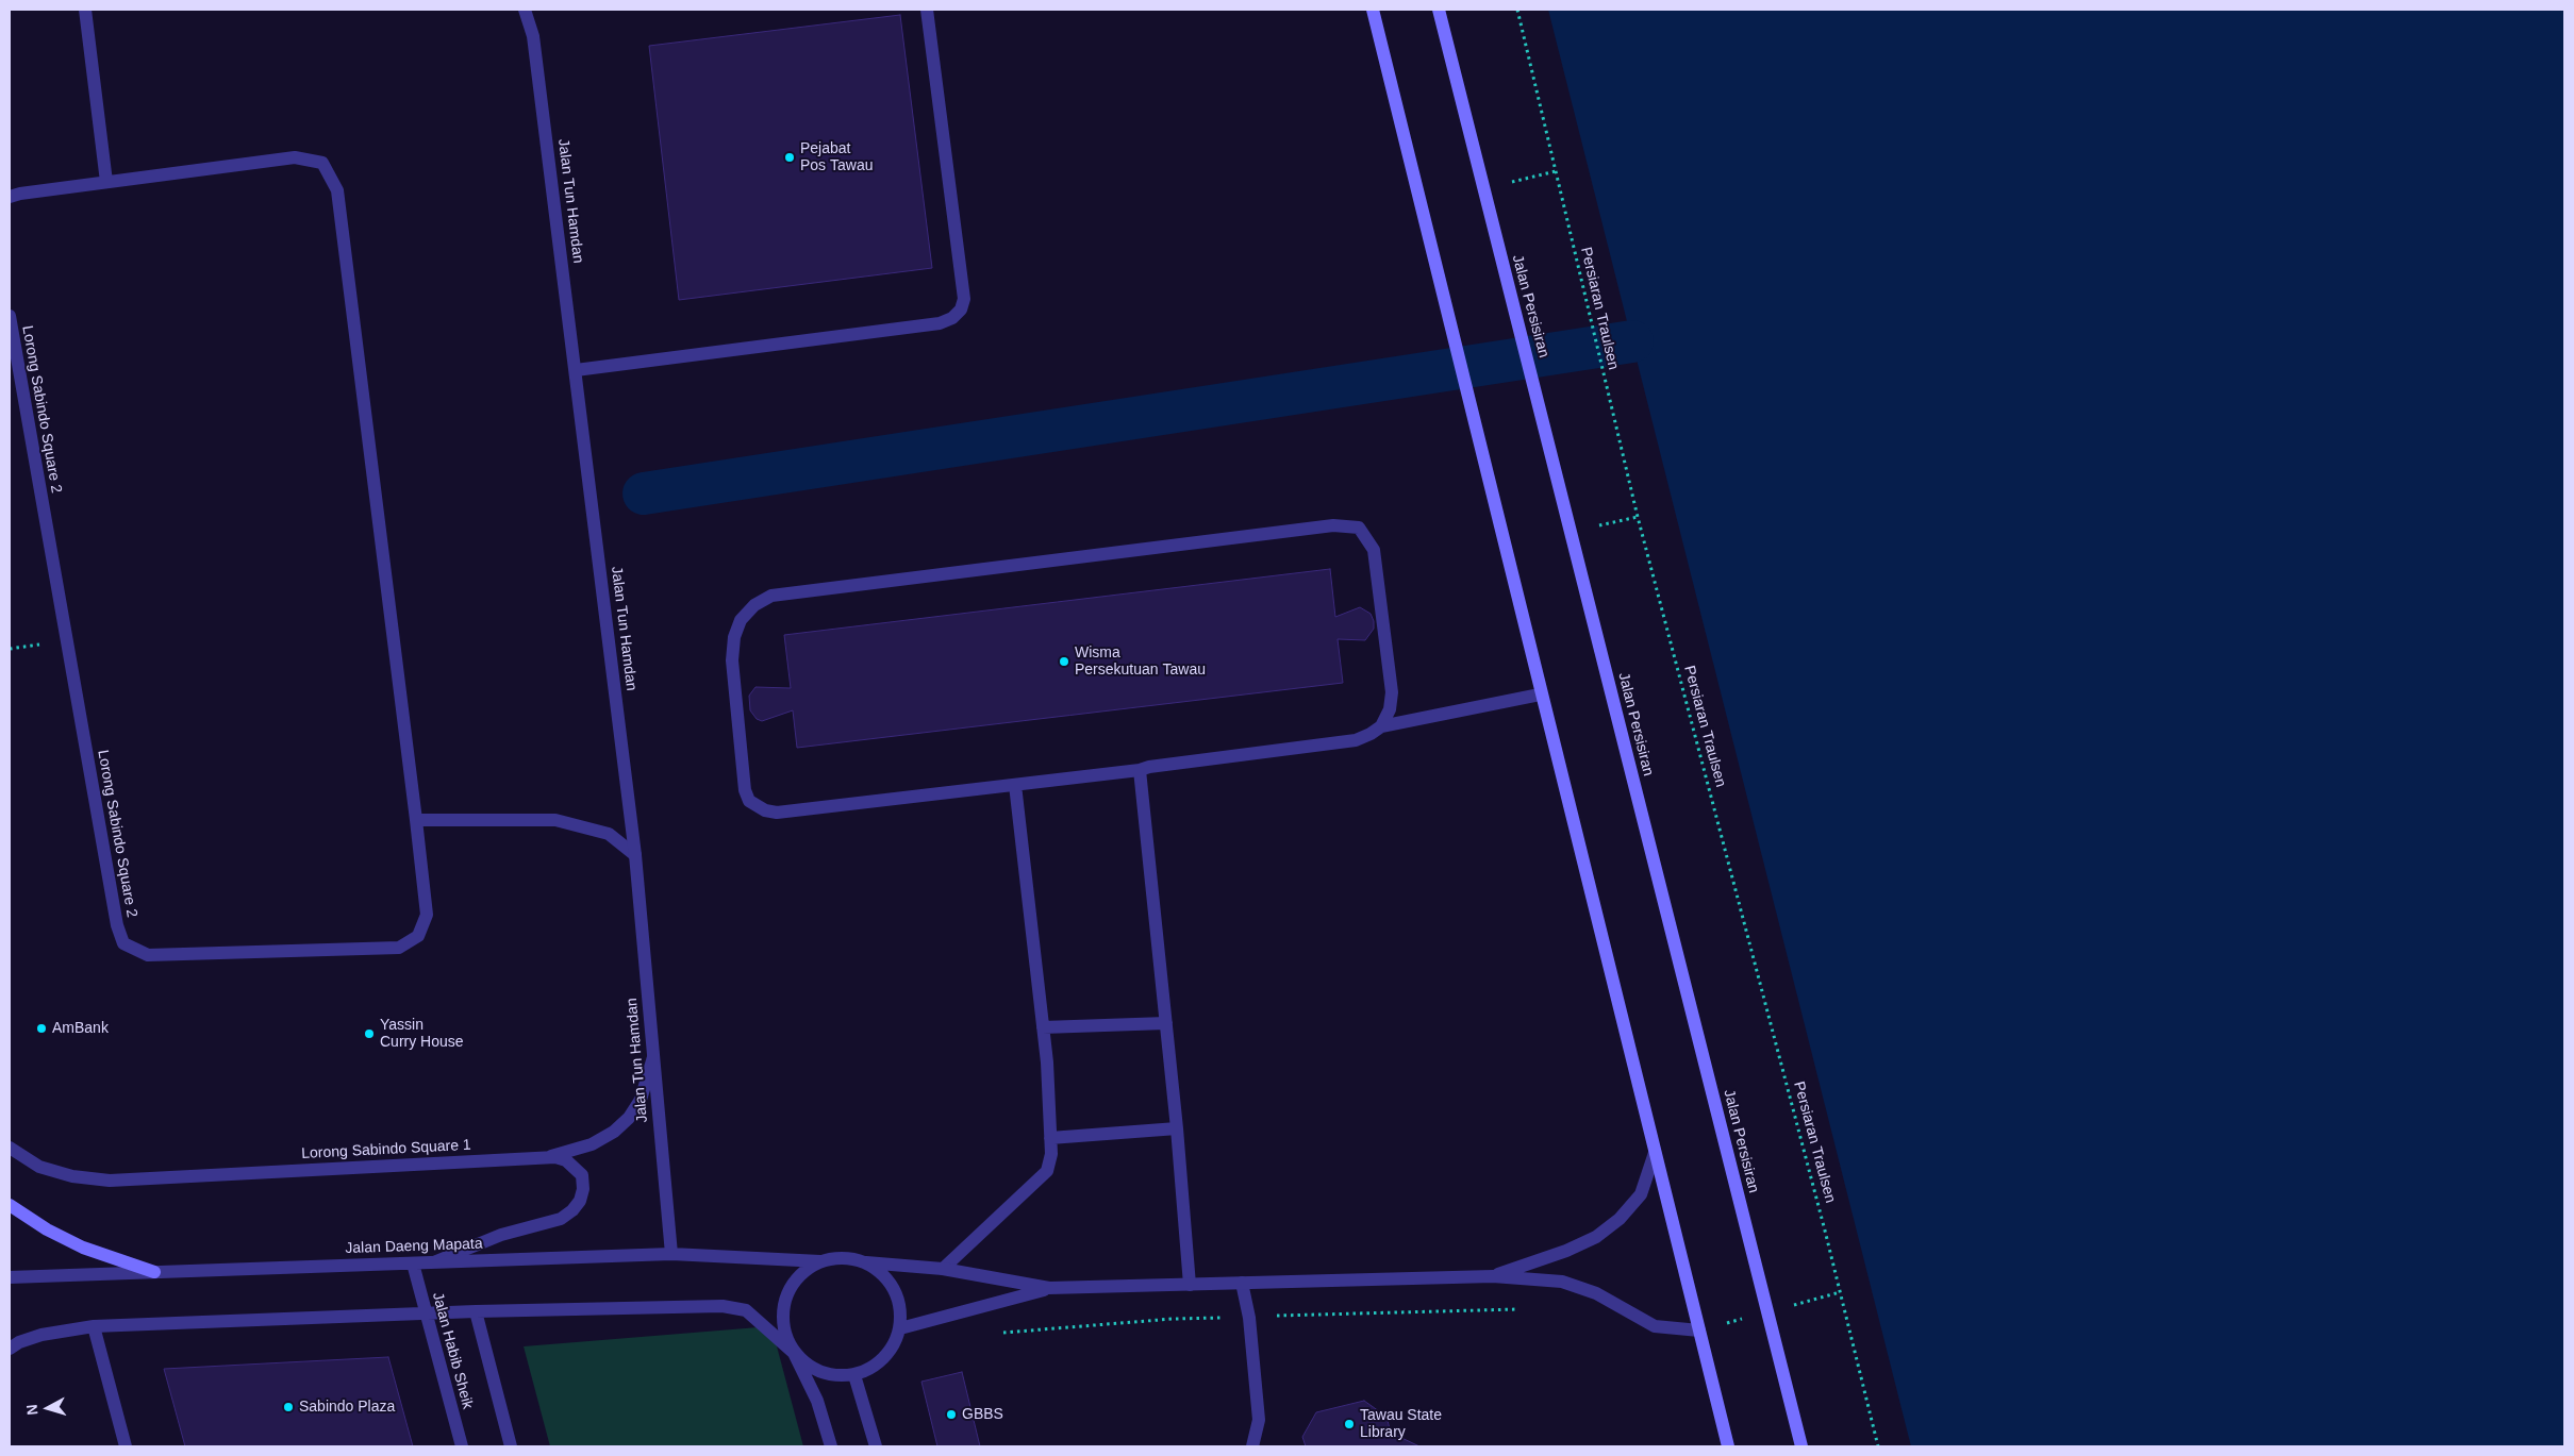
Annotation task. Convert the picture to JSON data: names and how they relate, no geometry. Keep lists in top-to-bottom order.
{
  "streets": {
    "street": [
      "Jalan Tun Hamdan",
      "Jalan Persisiran",
      "Lorong Sabindo Square 2",
      "Lorong Sabindo Square 1",
      "Jalan Daeng Mapata",
      "Jalan Habib Sheik"
    ],
    "path": ["Persiaran Traulsen"]
  },
  "crossings": [
    ["Jalan Tun Hamdan", "Jalan Daeng Mapata"],
    ["Lorong Sabindo Square 1", "Jalan Daeng Mapata"],
    ["Jalan Daeng Mapata", "Jalan Habib Sheik"]
  ],
  "places": [
    "Pejabat Pos Tawau",
    "Wisma Persekutuan Tawau",
    "AmBank",
    "Yassin Curry House",
    "Sabindo Plaza",
    "GBBS",
    "Tawau State Library"
  ],
  "north": "left"
}
